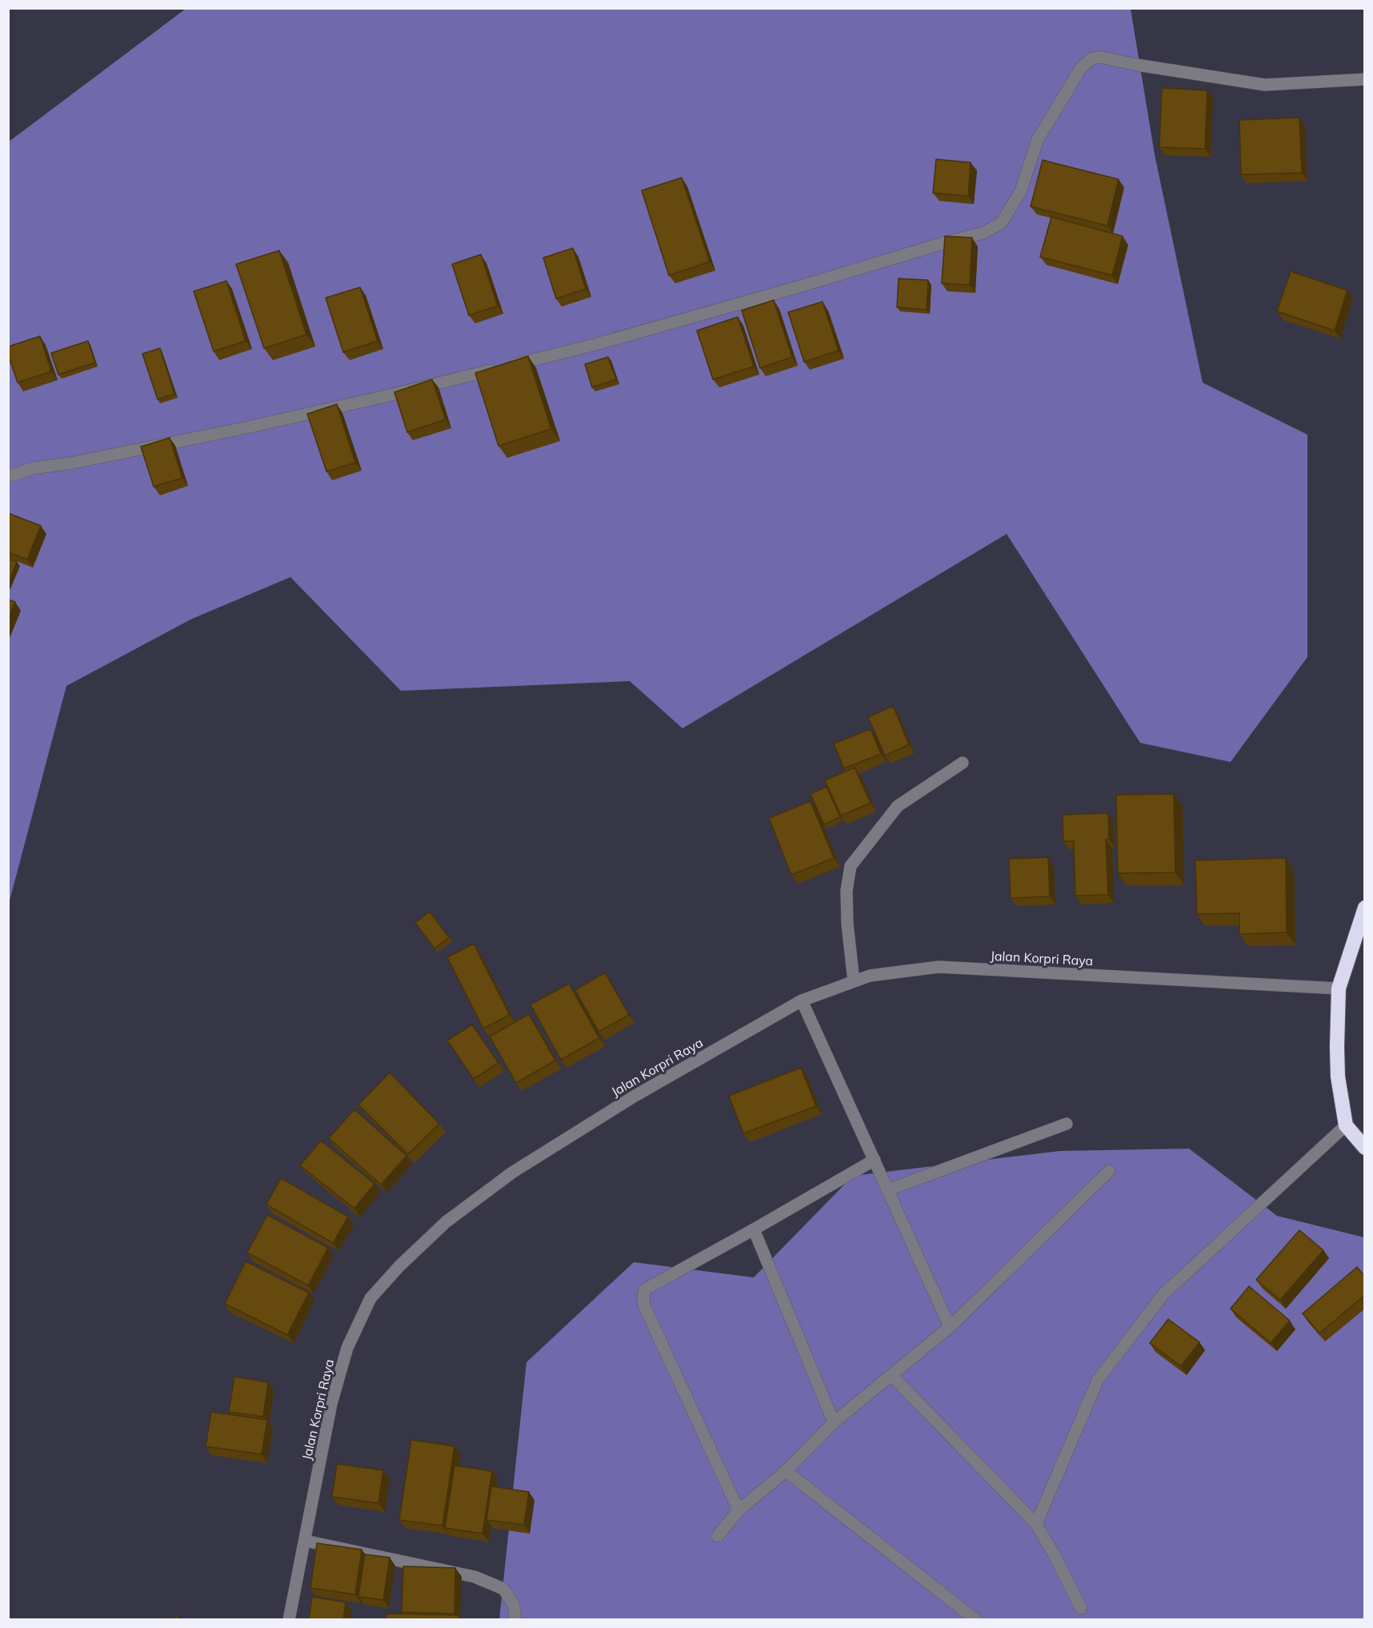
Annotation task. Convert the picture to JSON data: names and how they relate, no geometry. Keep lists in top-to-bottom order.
{
  "streets": {
    "street": ["Jalan Korpri Raya"]
  }
}
